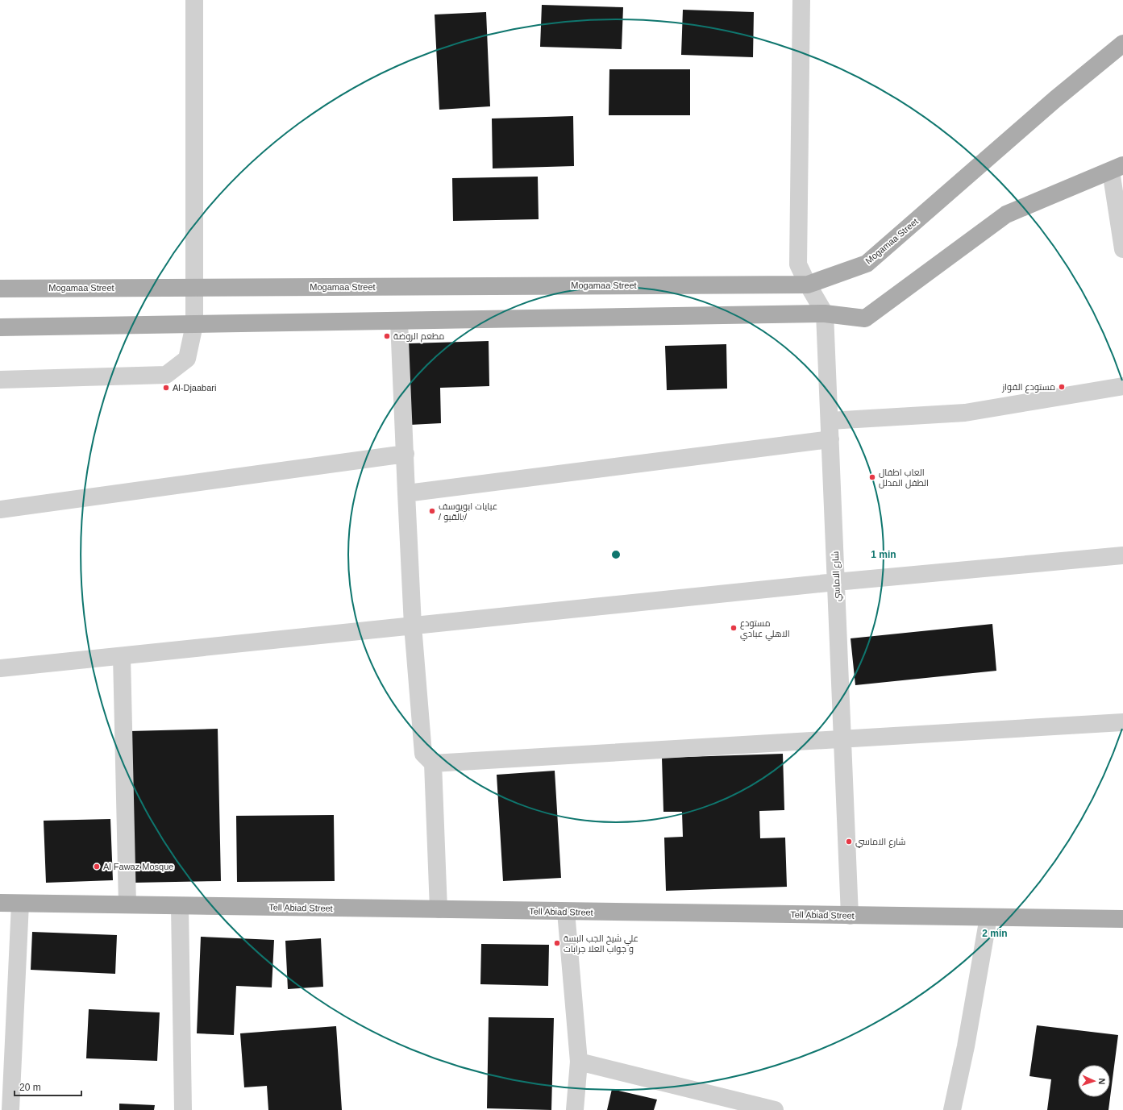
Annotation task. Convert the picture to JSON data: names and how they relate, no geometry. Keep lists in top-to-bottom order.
{
  "streets": {
    "main road": ["Mogamaa Street", "Tell Abiad Street"],
    "street": ["شارع الاماسي"]
  },
  "crossings": [
    ["شارع الاماسي", "Tell Abiad Street"]
  ],
  "places": [
    "مطعم الروضة",
    "مستودع الفواز",
    "Al-Djaabari",
    "العاب اطفال الطفل المدلل",
    "عبايات ابويوسف / بالقبو/",
    "مستودع الاهلي عبادي",
    "شارع الاماسي",
    "Al Fawaz Mosque",
    "علي شيخ الجب البسة و جواب العلا جرابات"
  ],
  "scale_bar": "20 m",
  "north": "right",
  "rings": ["1 min", "2 min"]
}
